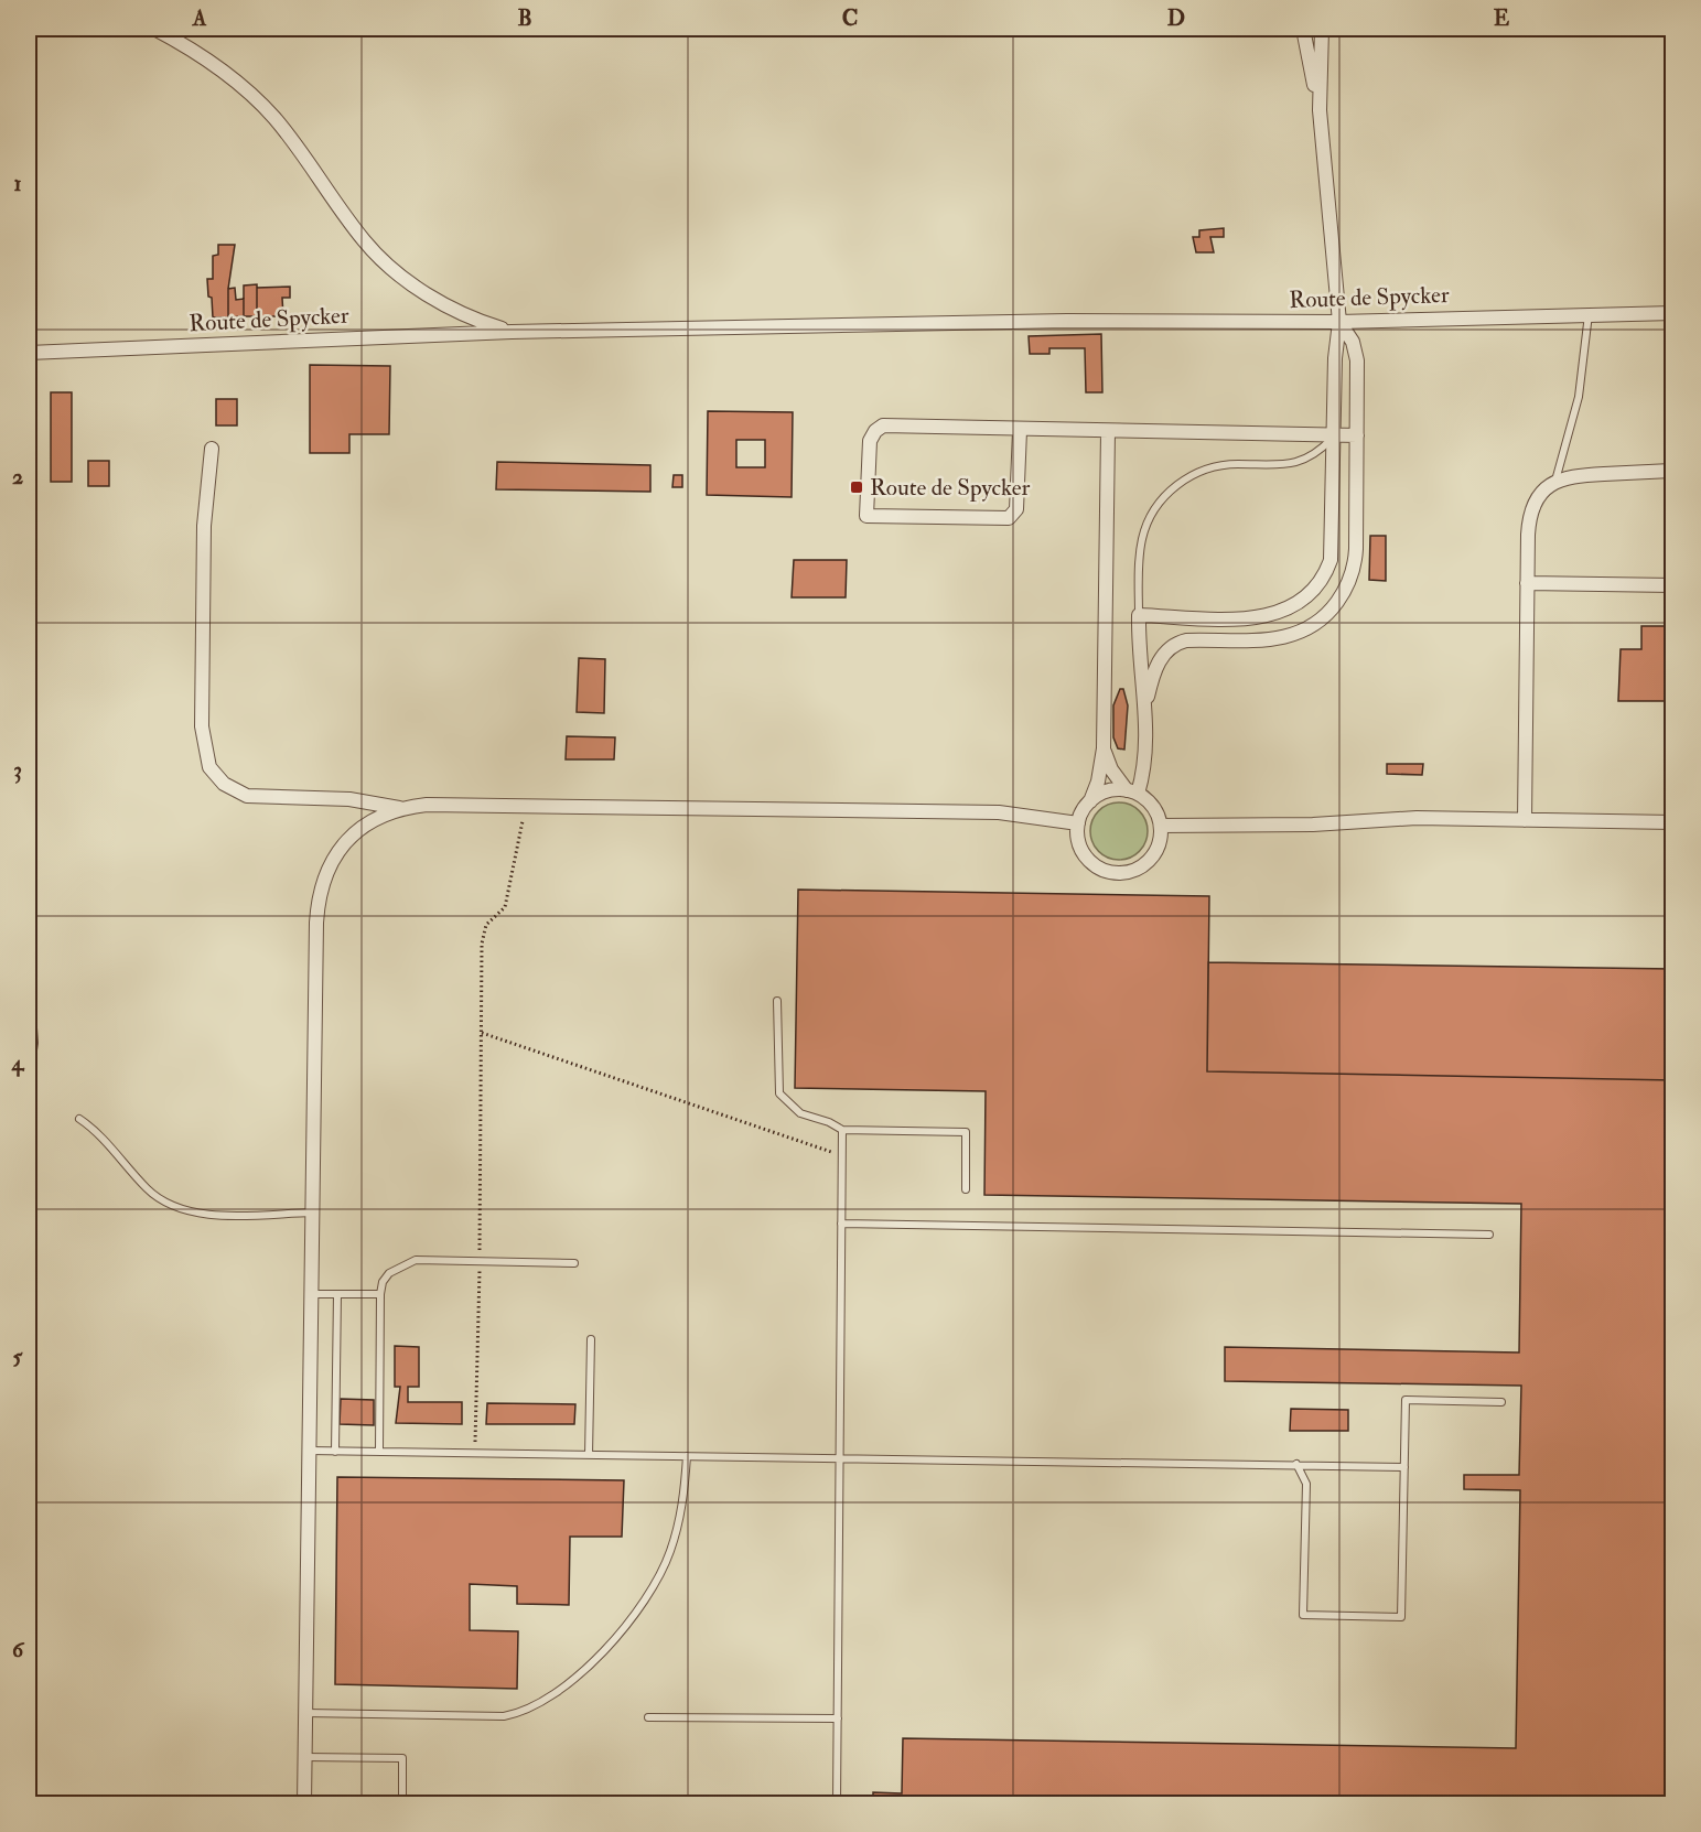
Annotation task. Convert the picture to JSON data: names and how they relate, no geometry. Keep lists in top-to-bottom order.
{
  "streets": {
    "street": ["Route de Spycker"]
  },
  "places": {
    "transit": ["Route de Spycker"]
  },
  "grid": {
    "columns": [
      "A",
      "B",
      "C",
      "D",
      "E"
    ],
    "rows": [
      "1",
      "2",
      "3",
      "4",
      "5",
      "6"
    ]
  }
}
